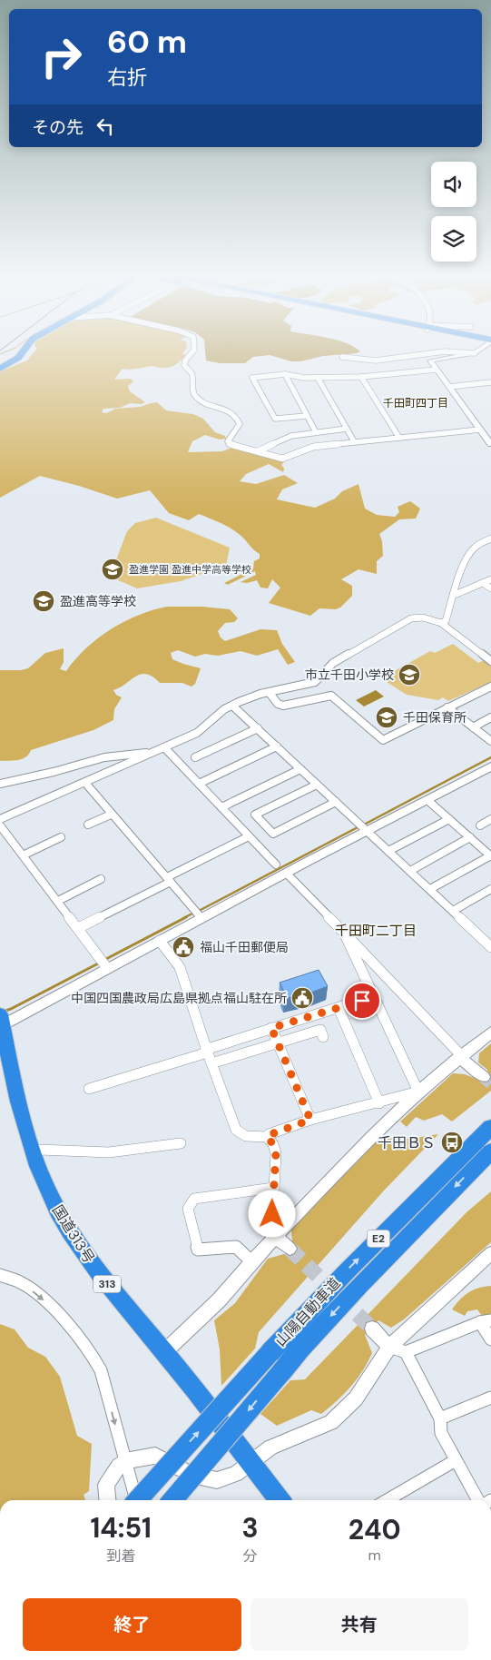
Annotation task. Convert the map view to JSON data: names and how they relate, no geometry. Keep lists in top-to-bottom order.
{
  "streets": {
    "highway": [
      "国道313号",
      "E2",
      "313",
      "山陽自動車道"
    ]
  },
  "districts": ["千田町四丁目", "千田町二丁目"],
  "places": {
    "school or university": [
      "盈進学園 盈進中学高等学校",
      "盈進高等学校",
      "市立千田小学校",
      "千田保育所"
    ],
    "public building": ["福山千田郵便局", "中国四国農政局広島県拠点福山駐在所"],
    "bus stop": ["千田ＢＳ"]
  },
  "page": {
    "turn": ["60 m", "右折"],
    "then": "その先",
    "eta": [
      "14:51",
      "到着",
      "3",
      "分",
      "240",
      "m"
    ],
    "buttons": ["終了", "共有"]
  }
}
